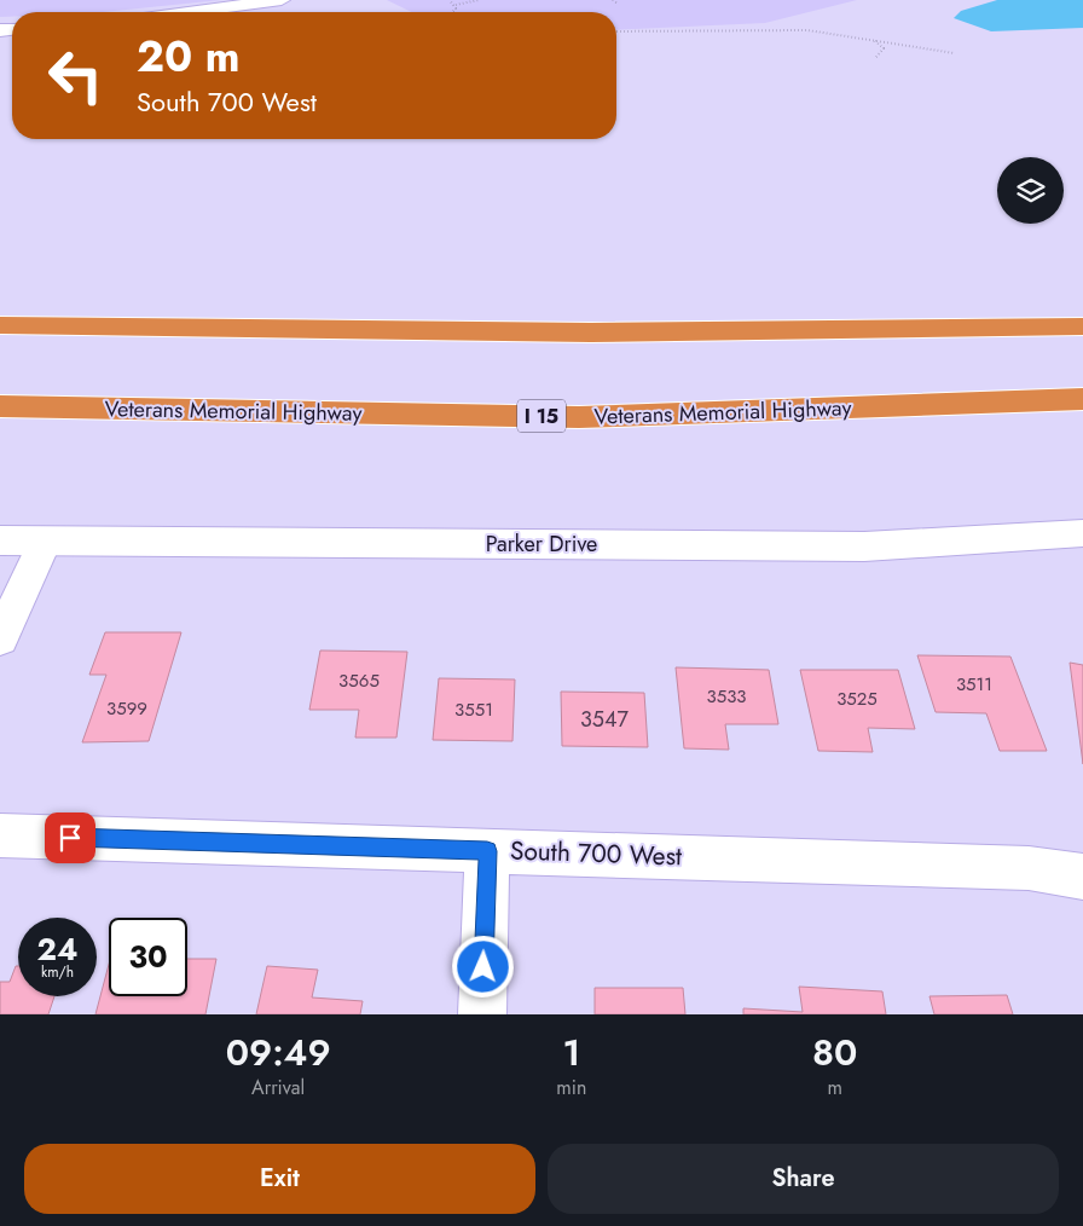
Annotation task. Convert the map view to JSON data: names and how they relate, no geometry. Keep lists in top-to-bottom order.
{
  "streets": {
    "highway": ["Veterans Memorial Highway", "I 15"],
    "street": ["Parker Drive", "South 700 West"]
  },
  "house_numbers": [
    "3565",
    "3511",
    "3533",
    "3525",
    "3599",
    "3551",
    "3547"
  ],
  "page": {
    "turn": ["20 m", "South 700 West"],
    "speed": "24 km/h",
    "limit": "30",
    "eta": [
      "09:49",
      "Arrival",
      "1",
      "min",
      "80",
      "m"
    ],
    "buttons": ["Exit", "Share"]
  }
}
